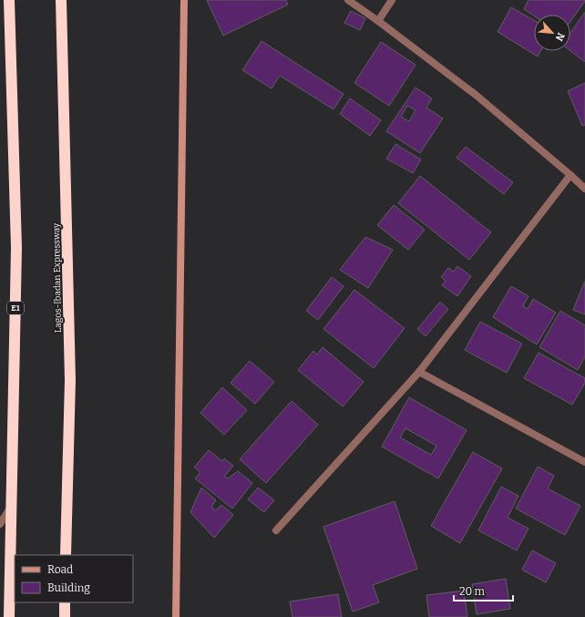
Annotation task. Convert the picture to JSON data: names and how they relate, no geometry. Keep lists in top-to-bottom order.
{
  "streets": {
    "highway": ["Lagos-Ibadan Expressway", "E1"]
  },
  "legend": ["Road", "Building"],
  "scale_bar": "20 m",
  "north": "bottom right"
}
